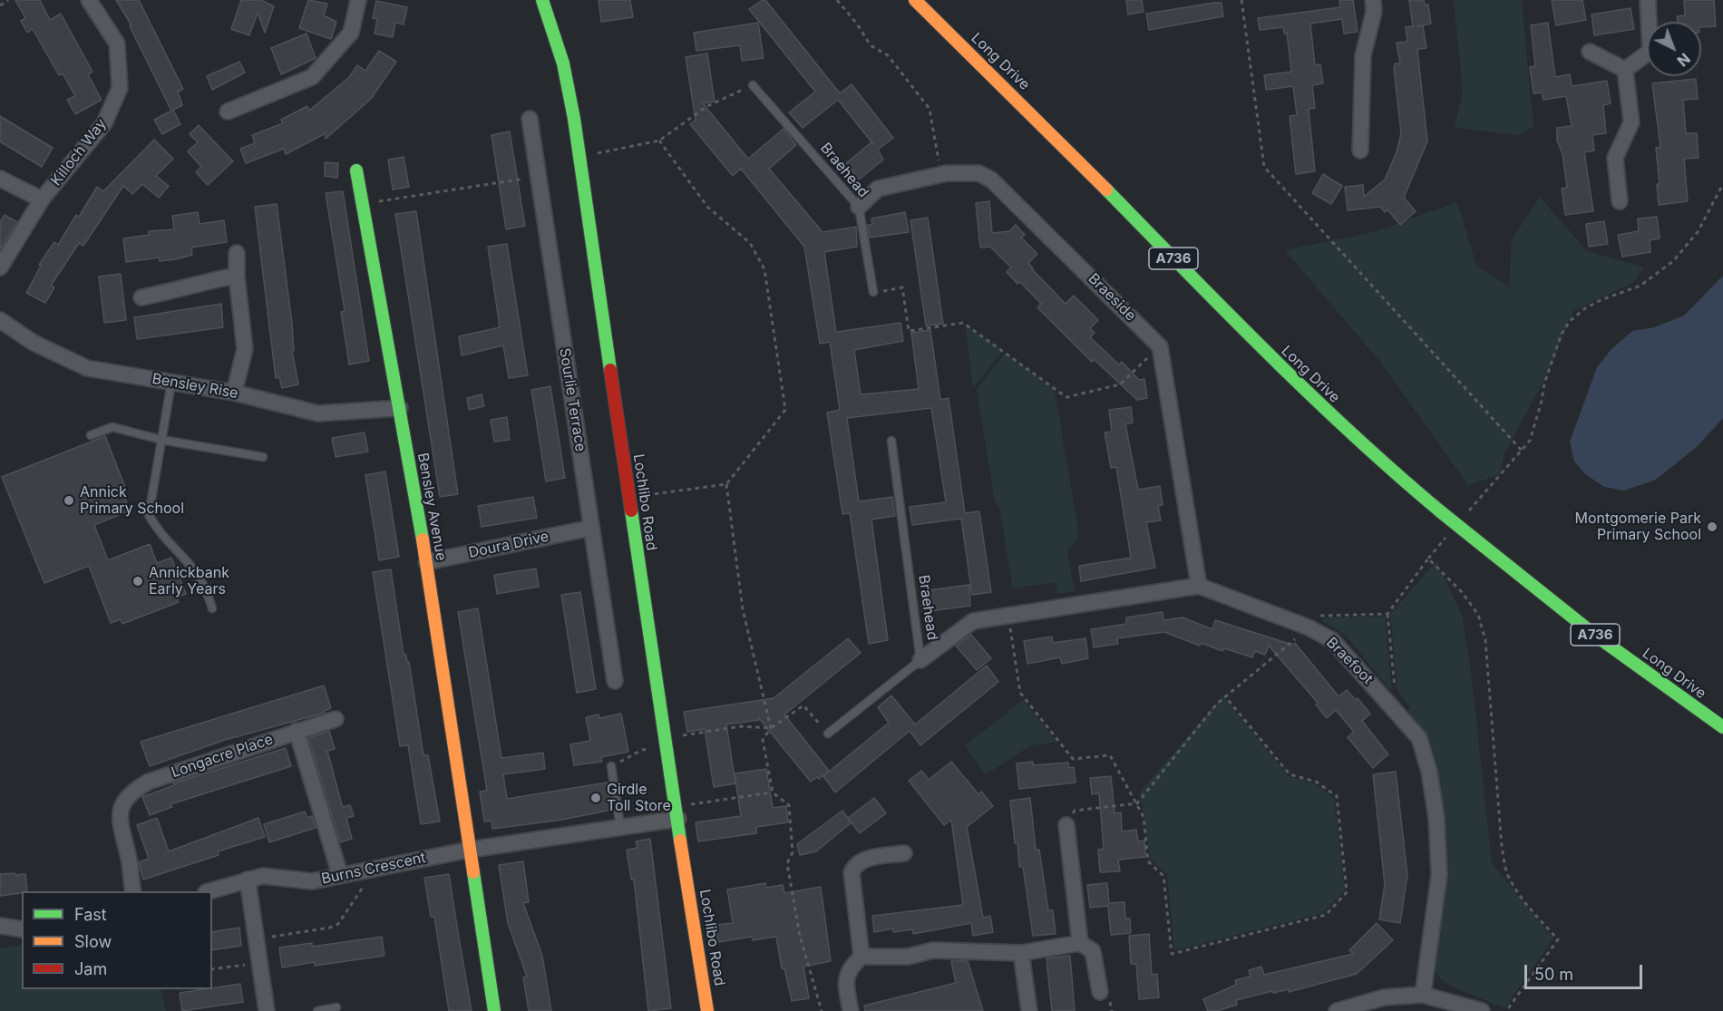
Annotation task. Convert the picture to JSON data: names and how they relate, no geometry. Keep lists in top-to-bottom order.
{
  "streets": {
    "street": [
      "Long Drive",
      "Killoch Way",
      "A736",
      "Braeside",
      "Bensley Rise",
      "Sourlie Terrace",
      "Lochlibo Road",
      "Bensley Avenue",
      "Doura Drive",
      "Braefoot",
      "Longacre Place",
      "Burns Crescent"
    ],
    "lane": ["Braehead"]
  },
  "crossings": [
    ["Braehead", "Braeside"],
    ["Braehead", "Braefoot"],
    ["Bensley Rise", "Bensley Avenue"],
    ["Sourlie Terrace", "Doura Drive"],
    ["Lochlibo Road", "Burns Crescent"],
    ["Bensley Avenue", "Doura Drive"],
    ["Bensley Avenue", "Burns Crescent"]
  ],
  "places": [
    "Annick Primary School",
    "Montgomerie Park Primary School",
    "Annickbank Early Years",
    "Girdle Toll Store"
  ],
  "legend": ["Fast", "Slow", "Jam"],
  "scale_bar": "50 m",
  "north": "bottom right"
}
